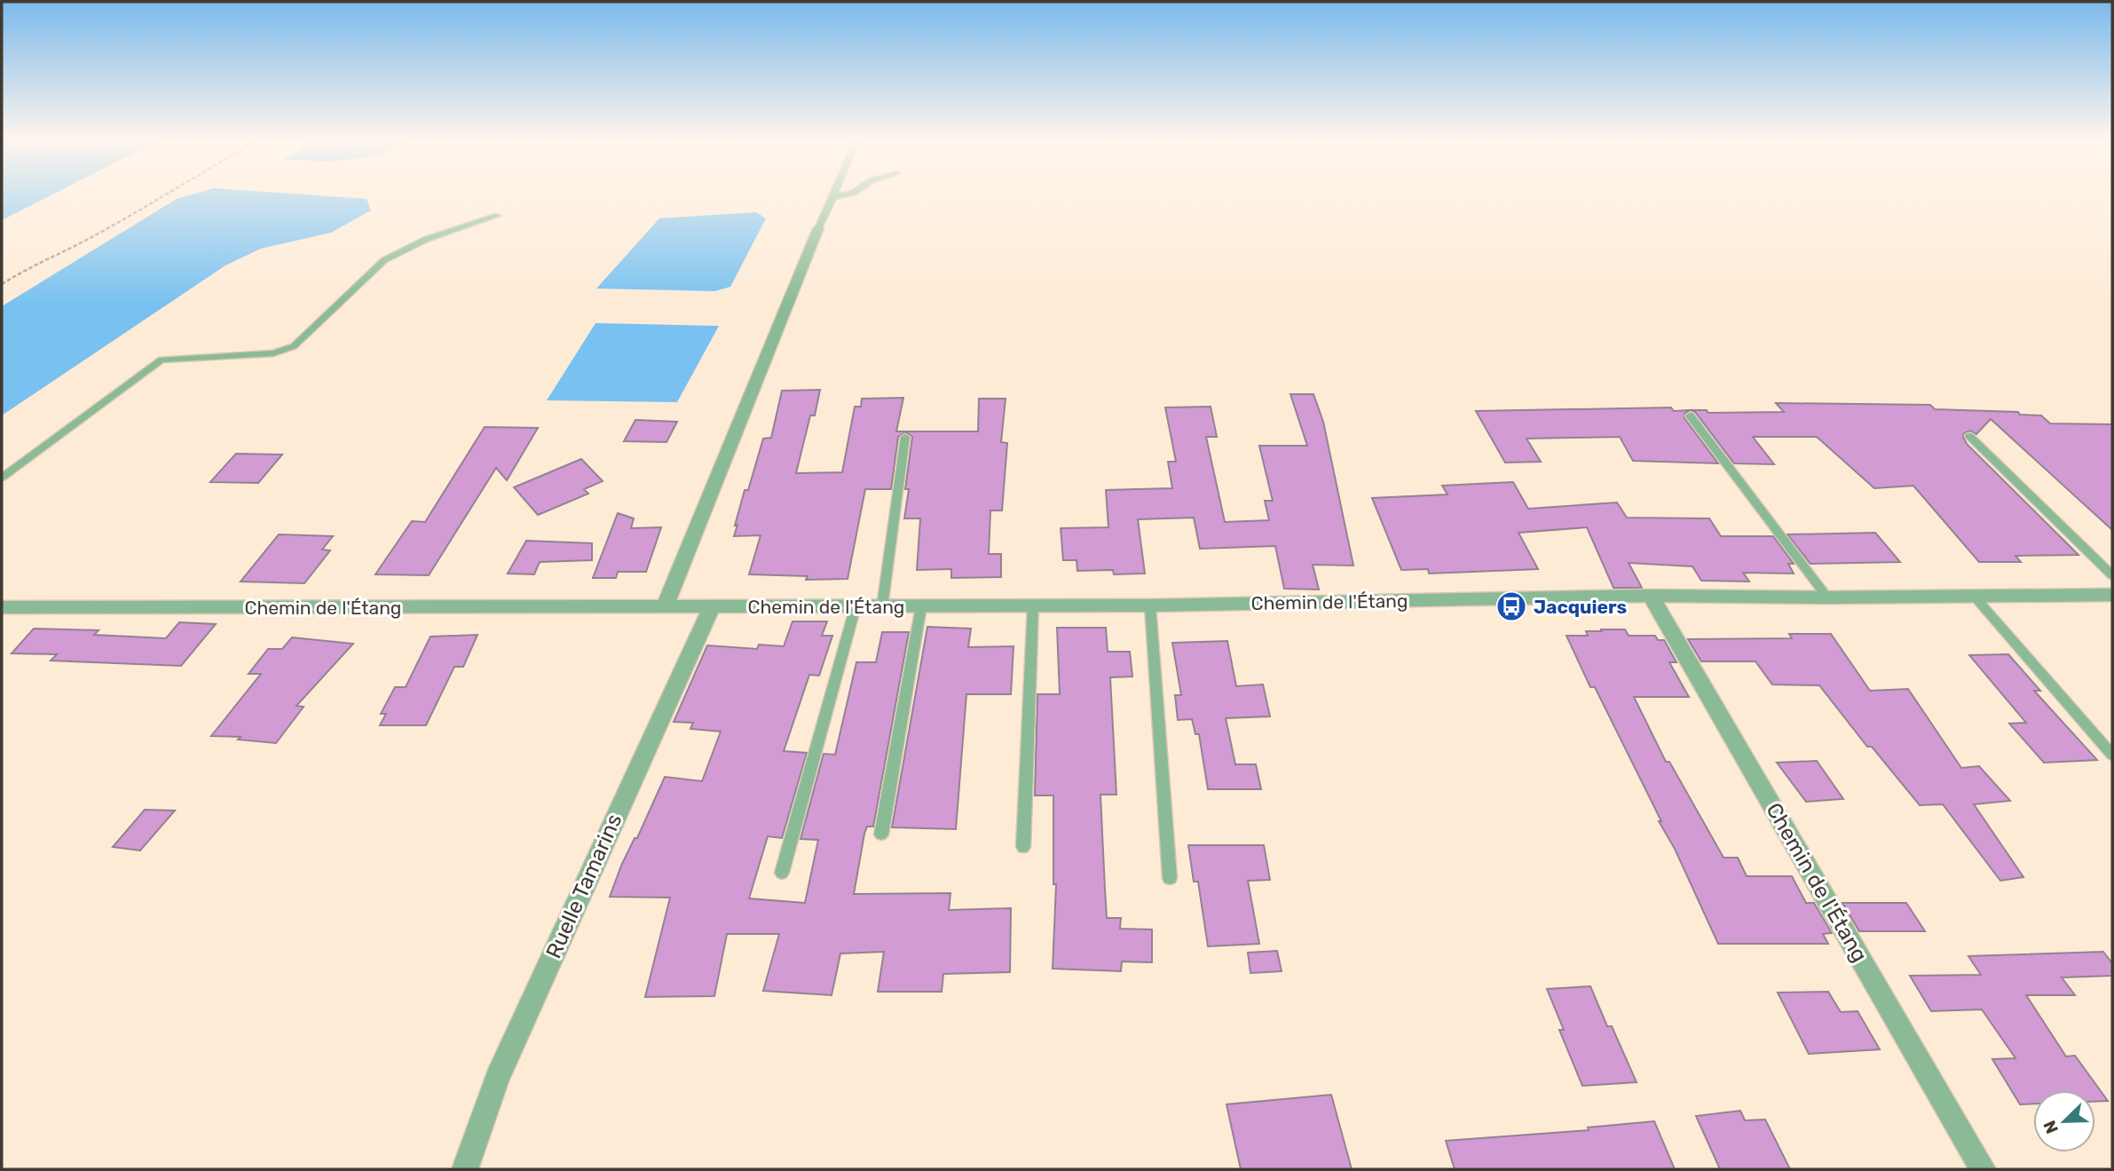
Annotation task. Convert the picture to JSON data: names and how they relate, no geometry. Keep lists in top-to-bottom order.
{
  "streets": {
    "street": ["Chemin de l'Étang", "Ruelle Tamarins"]
  },
  "crossings": [
    ["Chemin de l'Étang", "Ruelle Tamarins"]
  ],
  "places": {
    "bus stop": ["Jacquiers"]
  },
  "north": "bottom left"
}
